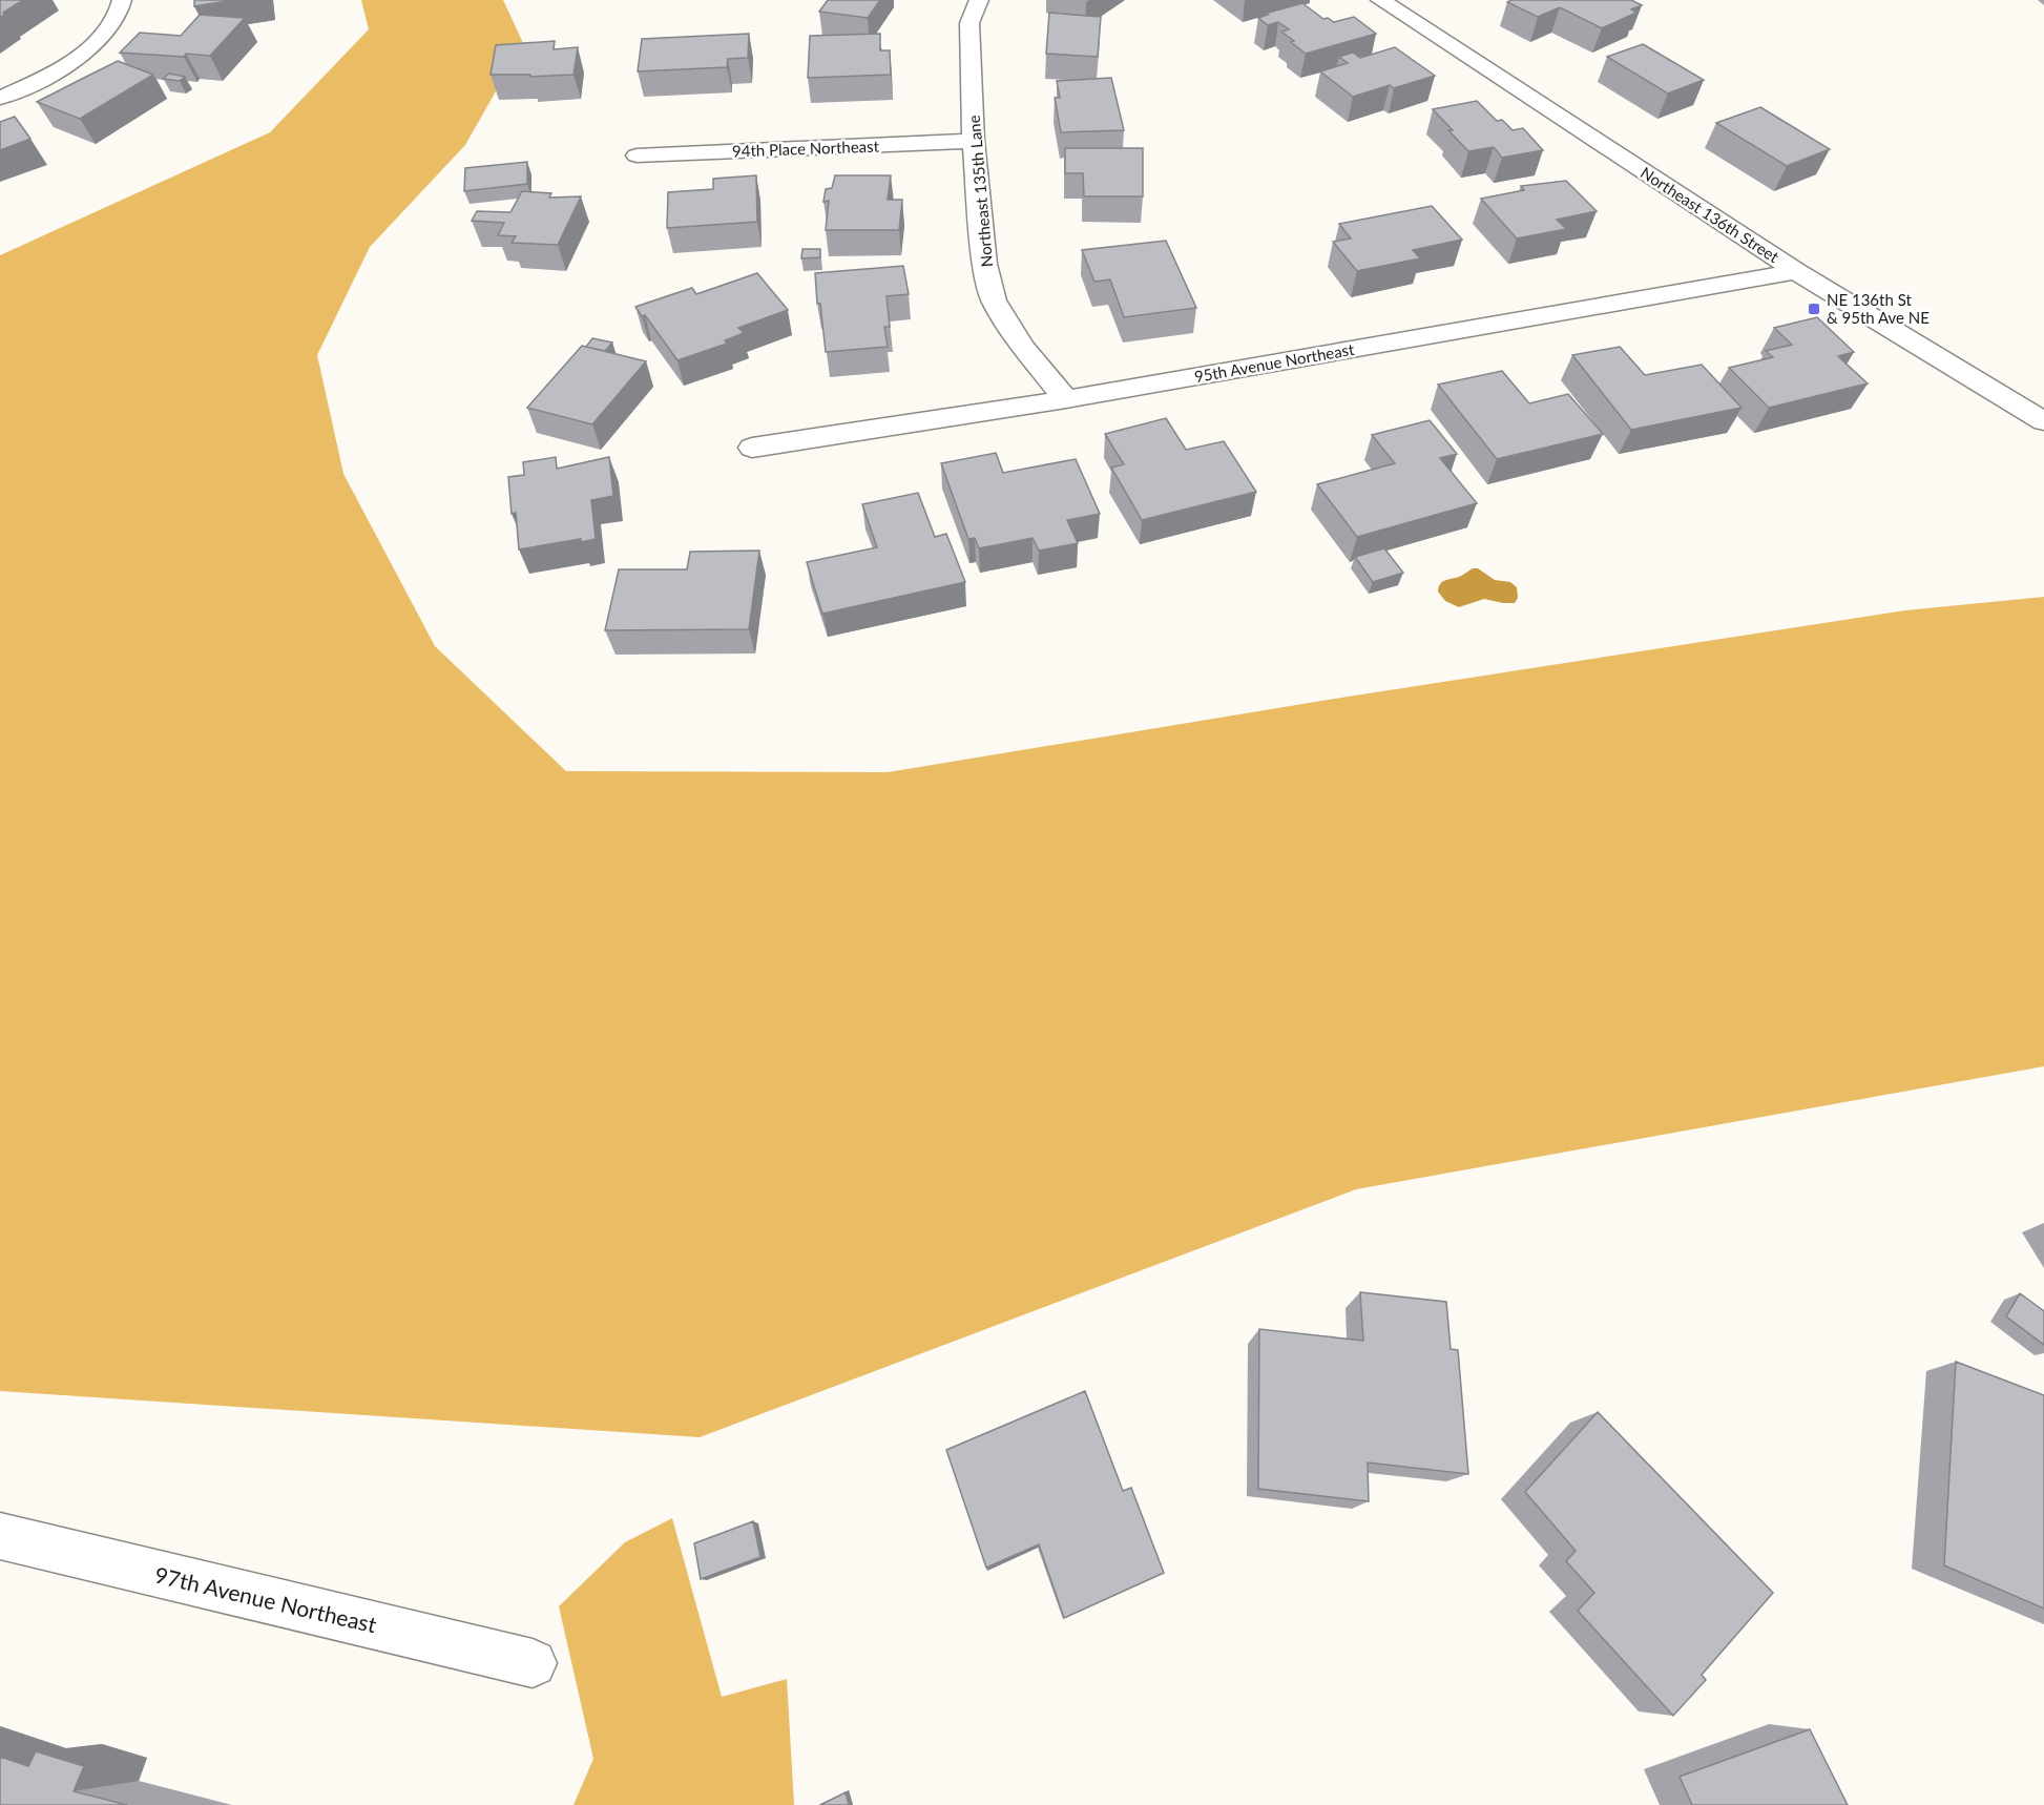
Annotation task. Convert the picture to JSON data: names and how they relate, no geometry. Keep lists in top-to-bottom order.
{
  "streets": {
    "street": [
      "94th Place Northeast",
      "Northeast 135th Lane",
      "Northeast 136th Street",
      "95th Avenue Northeast",
      "97th Avenue Northeast"
    ]
  },
  "crossings": [
    ["94th Place Northeast", "Northeast 135th Lane"],
    ["Northeast 135th Lane", "95th Avenue Northeast"],
    ["Northeast 136th Street", "95th Avenue Northeast"]
  ],
  "places": {
    "transit": ["NE 136th St & 95th Ave NE"]
  }
}
